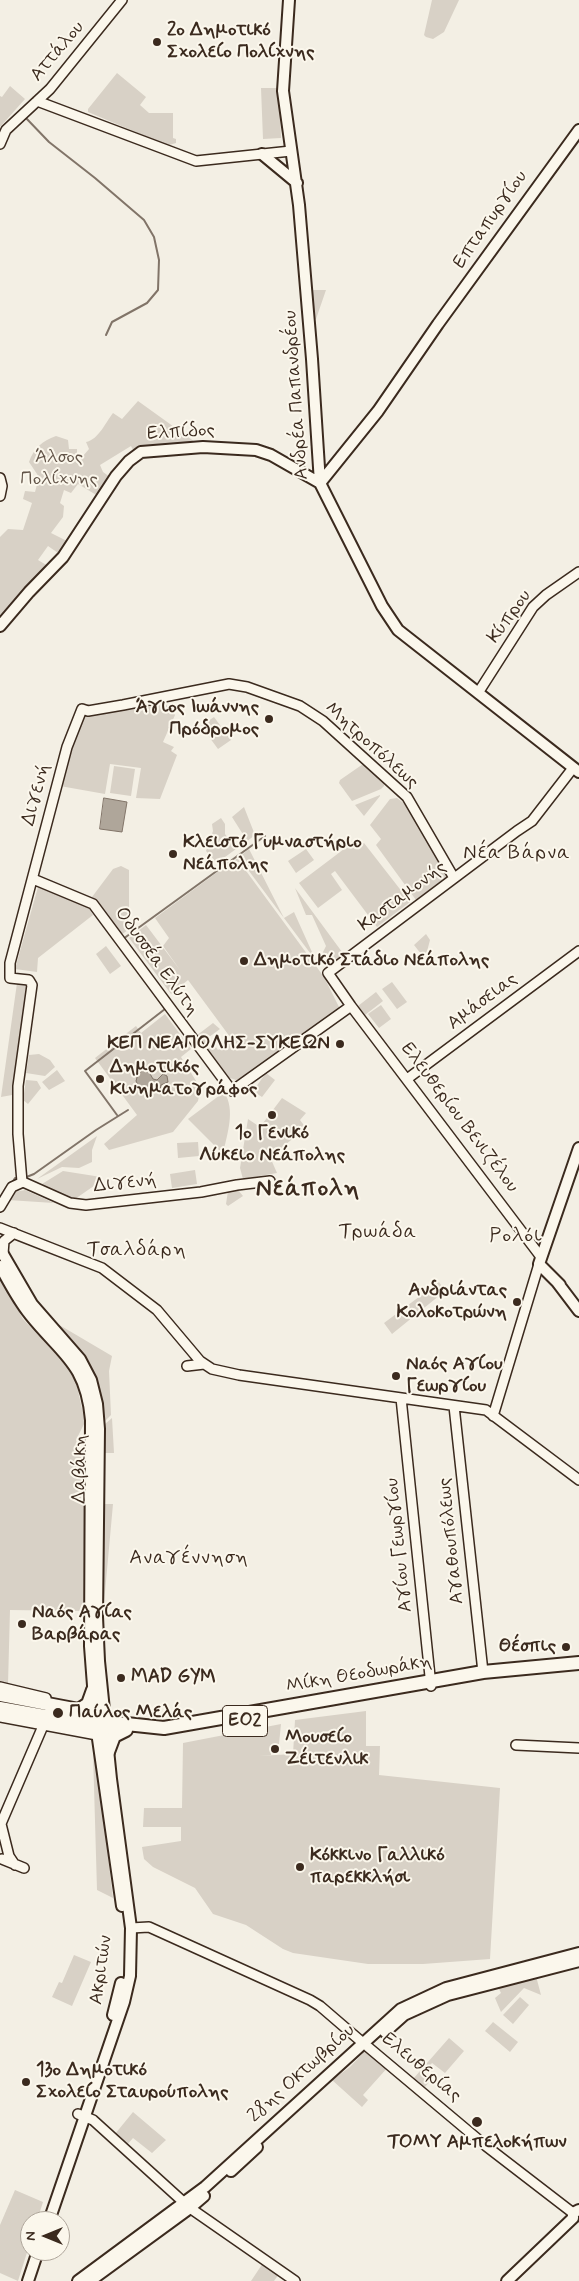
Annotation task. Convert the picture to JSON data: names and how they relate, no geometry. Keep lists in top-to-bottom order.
{
  "streets": {
    "highway": ["Μίκη Θεοδωράκη", "ΕΟ2"],
    "main road": [
      "Επταπυργίου",
      "Ανδρέα Παπανδρέου",
      "Ελπίδος",
      "Ελευθερίου Βενιζέλου",
      "Δαβάκη",
      "Ακριτών",
      "28ης Οκτωβρίου"
    ],
    "street": [
      "Αττάλου",
      "Κύπρου",
      "Μητροπόλεως",
      "Διγενή",
      "Κασταμονής",
      "Οδυσσέα Ελύτη",
      "Αμάσειας",
      "Αγαθουπόλεως",
      "Αγίου Γεωργίου",
      "Ελευθερίας"
    ]
  },
  "crossings": [
    ["Επταπυργίου", "Ανδρέα Παπανδρέου"],
    ["Επταπυργίου", "Ελπίδος"],
    ["Ανδρέα Παπανδρέου", "Ελπίδος"],
    ["Ανδρέα Παπανδρέου", "Κύπρου"],
    ["Ανδρέα Παπανδρέου", "Κασταμονής"],
    ["Μητροπόλεως", "Διγενή"],
    ["Μητροπόλεως", "Κασταμονής"],
    ["Διγενή", "Οδυσσέα Ελύτη"],
    ["Κασταμονής", "Ελευθερίου Βενιζέλου"],
    ["Οδυσσέα Ελύτη", "Ελευθερίου Βενιζέλου"],
    ["Αμάσειας", "Ελευθερίου Βενιζέλου"],
    ["Δαβάκη", "Μίκη Θεοδωράκη"],
    ["Δαβάκη", "Ακριτών"],
    ["Αγαθουπόλεως", "Μίκη Θεοδωράκη"],
    ["Αγίου Γεωργίου", "Μίκη Θεοδωράκη"],
    ["Μίκη Θεοδωράκη", "Ακριτών"],
    ["Ακριτών", "Ελευθερίας"],
    ["Ελευθερίας", "28ης Οκτωβρίου"]
  ],
  "districts": [
    "Νέα Βάρνα",
    "Νεάπολη",
    "Τρωάδα",
    "Ρολόι",
    "Τσαλδάρη",
    "Αναγέννηση"
  ],
  "parks": ["Άλσος Πολίχνης"],
  "places": [
    "2ο Δημοτικό Σχολείο Πολίχνης",
    "Άγιος Ιωάννης Πρόδρομος",
    "Κλειστό Γυμναστήριο Νεάπολης",
    "Δημοτικό Στάδιο Νεάπολης",
    "ΚΕΠ ΝΕΑΠΟΛΗΣ-ΣΥΚΕΩΝ",
    "Δημοτικός Κινηματογράφος",
    "1ο Γενικό Λύκειο Νεάπολης",
    "Ανδριάντας Κολοκοτρώνη",
    "Ναός Αγίου Γεωργίου",
    "Ναός Αγίας Βαρβάρας",
    "Θέσπις",
    "MAD GYM",
    "Παύλος Μελάς",
    "Μουσείο Ζέιτενλικ",
    "Κόκκινο Γαλλικό παρεκκλήσι",
    "13ο Δημοτικό Σχολείο Σταυρούπολης",
    "ΤΟΜΥ Αμπελοκήπων"
  ],
  "north": "left"
}
